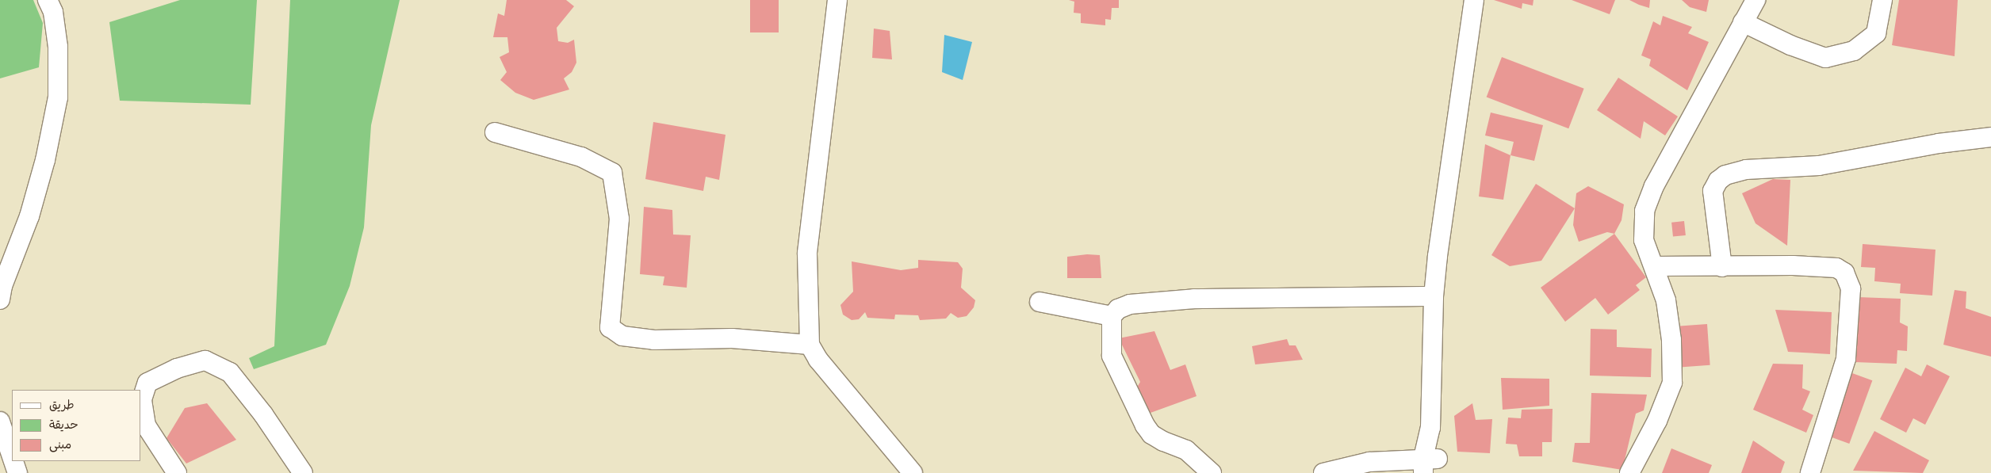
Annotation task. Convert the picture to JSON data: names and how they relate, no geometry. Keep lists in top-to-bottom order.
{
  "legend": ["طريق", "حديقة", "مبنى"]
}
